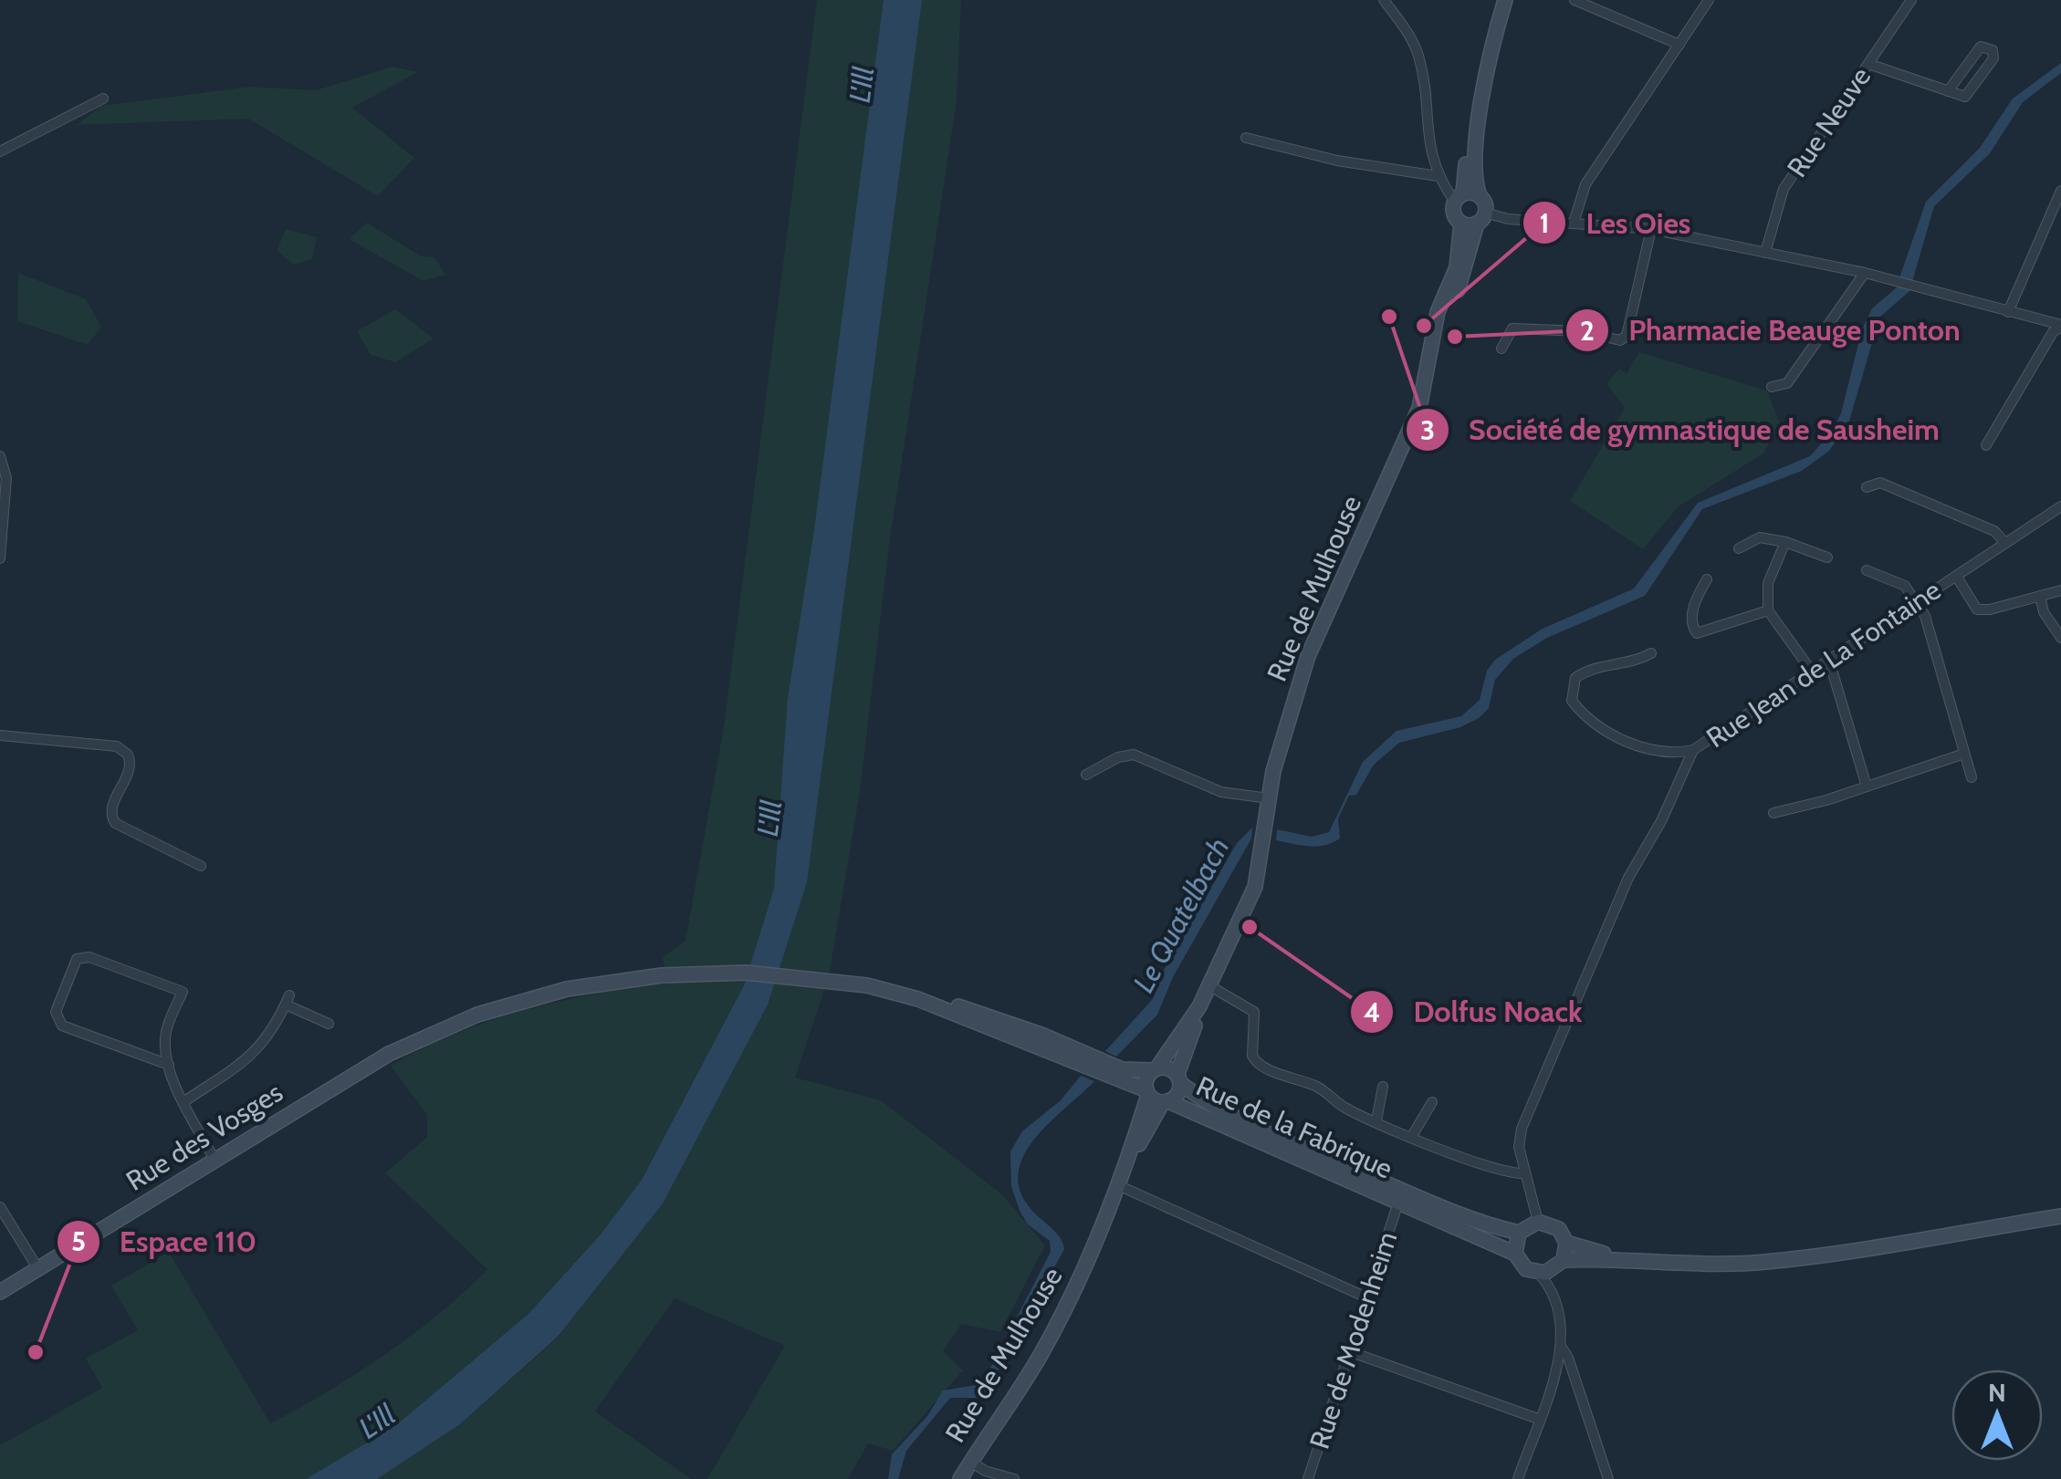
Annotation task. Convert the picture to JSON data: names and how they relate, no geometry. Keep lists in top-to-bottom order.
{
  "streets": {
    "main road": ["Rue de Mulhouse", "Rue de la Fabrique", "Rue des Vosges"],
    "street": ["Rue Neuve", "Rue Jean de La Fontaine", "Rue de Modenheim"]
  },
  "crossings": [
    ["Rue de Mulhouse", "Rue de la Fabrique"],
    ["Rue Jean de La Fontaine", "Rue de la Fabrique"],
    ["Rue de la Fabrique", "Rue de Modenheim"]
  ],
  "water": ["L'Ill", "Le Quatelbach"],
  "places": [
    "Société de gymnastique de Sausheim",
    "Les Oies",
    "Pharmacie Beauge Ponton",
    "Dolfus Noack",
    "Espace 110"
  ],
  "north": "top"
}
